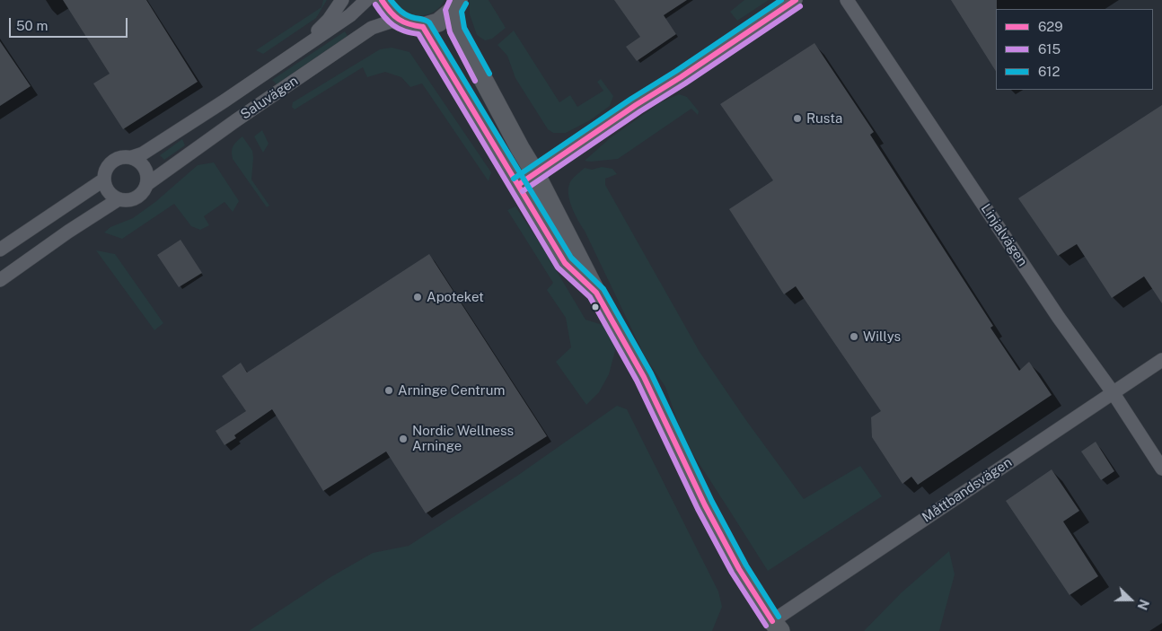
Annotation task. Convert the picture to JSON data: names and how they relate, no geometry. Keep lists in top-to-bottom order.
{
  "streets": {
    "street": ["Saluvägen", "Linjalvägen", "Måttbandsvägen"]
  },
  "crossings": [
    ["Linjalvägen", "Måttbandsvägen"]
  ],
  "places": [
    "Rusta",
    "Apoteket",
    "Willys",
    "Arninge Centrum",
    "Nordic Wellness Arninge"
  ],
  "lines": ["transit line 629", "transit line 615", "transit line 612"],
  "legend": ["629", "615", "612"],
  "scale_bar": "50 m",
  "north": "right"
}
